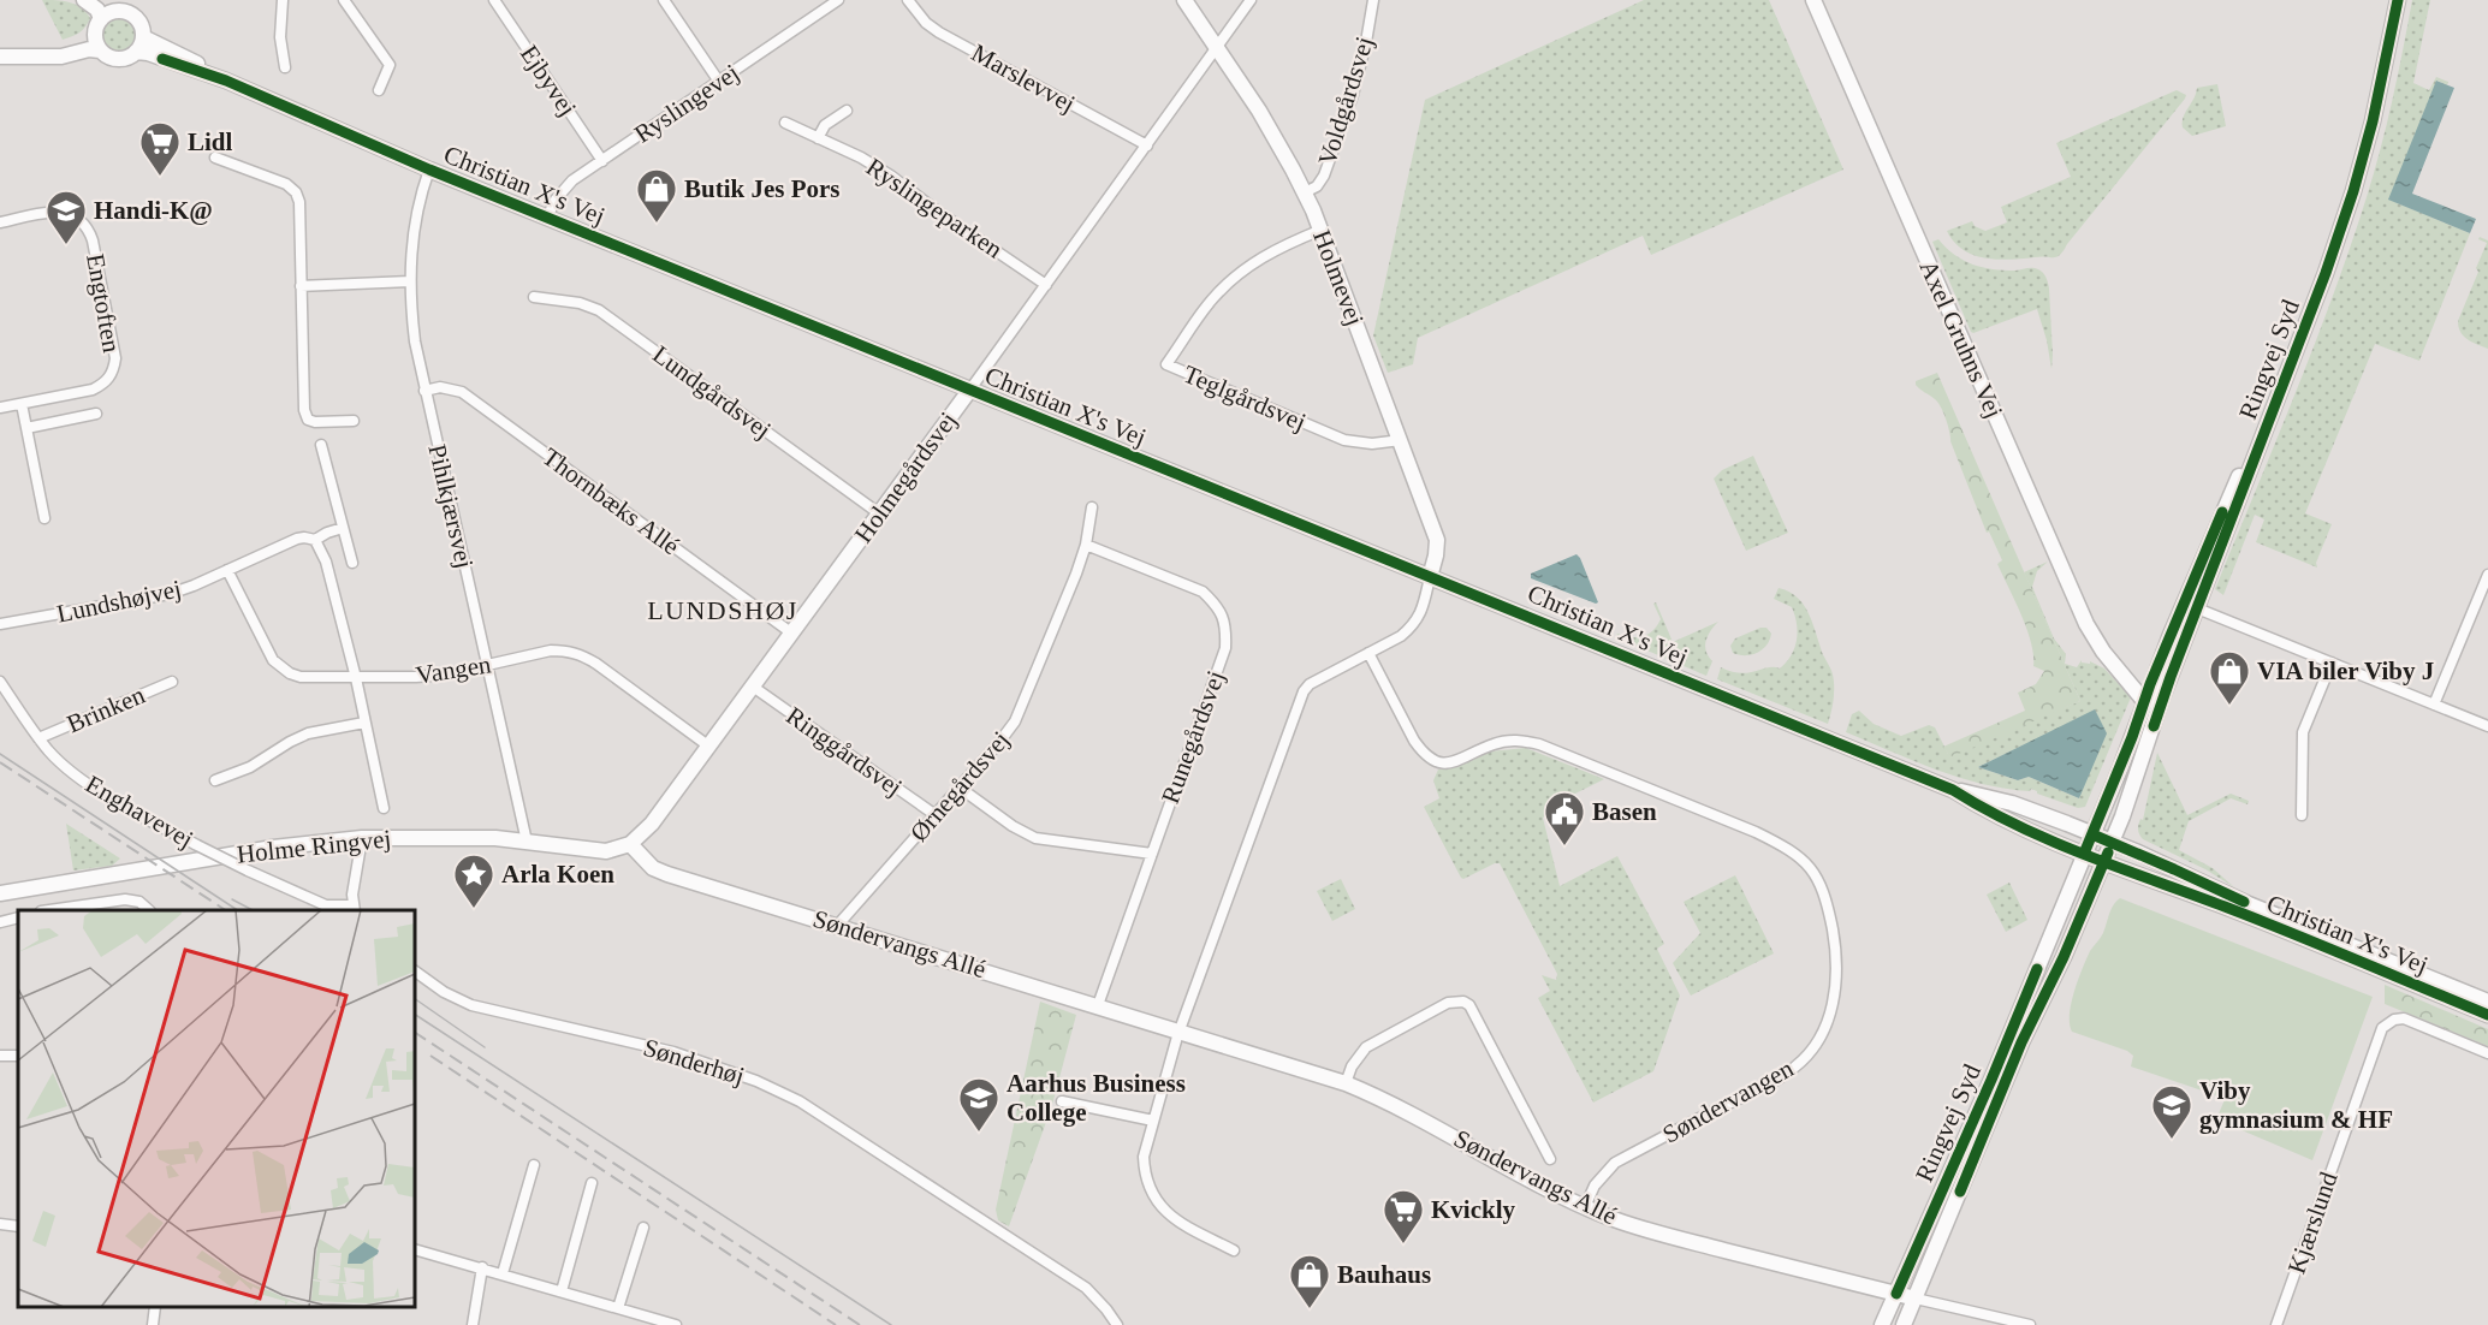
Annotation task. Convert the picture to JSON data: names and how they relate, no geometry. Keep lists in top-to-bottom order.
{
  "streets": {
    "street": [
      "Marslevvej",
      "Ejbyvej",
      "Voldgårdsvej",
      "Ryslingevej",
      "Christian X's Vej",
      "Ryslingeparken",
      "Holmevej",
      "Engtoften",
      "Axel Gruhns Vej",
      "Ringvej Syd",
      "Lundgårdsvej",
      "Teglgårdsvej",
      "Holmegårdsvej",
      "Thornbæks Allé",
      "Pihlkjærsvej",
      "Lundshøjvej",
      "Vangen",
      "Brinken",
      "Runegårdsvej",
      "Ringgårdsvej",
      "Ørnegårdsvej",
      "Enghavevej",
      "Holme Ringvej",
      "Søndervangs Allé",
      "Sønderhøj",
      "Søndervangen",
      "Kjærslund"
    ]
  },
  "crossings": [
    ["Marslevvej", "Holmegårdsvej"],
    ["Ejbyvej", "Ryslingevej"],
    ["Voldgårdsvej", "Holmevej"],
    ["Ryslingevej", "Christian X's Vej"],
    ["Christian X's Vej", "Holmevej"],
    ["Christian X's Vej", "Ringvej Syd"],
    ["Christian X's Vej", "Holmegårdsvej"],
    ["Christian X's Vej", "Pihlkjærsvej"],
    ["Ryslingeparken", "Holmegårdsvej"],
    ["Holmevej", "Teglgårdsvej"],
    ["Holmevej", "Holmegårdsvej"],
    ["Axel Gruhns Vej", "Ringvej Syd"],
    ["Ringvej Syd", "Søndervangs Allé"],
    ["Lundgårdsvej", "Holmegårdsvej"],
    ["Holmegårdsvej", "Thornbæks Allé"],
    ["Holmegårdsvej", "Vangen"],
    ["Holmegårdsvej", "Ringgårdsvej"],
    ["Holmegårdsvej", "Holme Ringvej"],
    ["Holmegårdsvej", "Søndervangs Allé"],
    ["Thornbæks Allé", "Pihlkjærsvej"],
    ["Pihlkjærsvej", "Vangen"],
    ["Pihlkjærsvej", "Holme Ringvej"],
    ["Lundshøjvej", "Vangen"],
    ["Brinken", "Enghavevej"],
    ["Runegårdsvej", "Ørnegårdsvej"],
    ["Runegårdsvej", "Søndervangs Allé"],
    ["Ringgårdsvej", "Ørnegårdsvej"],
    ["Ørnegårdsvej", "Søndervangs Allé"],
    ["Holme Ringvej", "Søndervangs Allé"],
    ["Søndervangs Allé", "Søndervangen"]
  ],
  "districts": ["LUNDSHØJ"],
  "places": {
    "supermarket": ["Lidl", "Kvickly"],
    "shop": ["Butik Jes Pors", "VIA biler Viby J", "Bauhaus"],
    "school or university": ["Handi-K@", "Aarhus Business College", "Viby gymnasium & HF"],
    "public building": ["Basen"],
    "place": ["Arla Koen"]
  }
}
